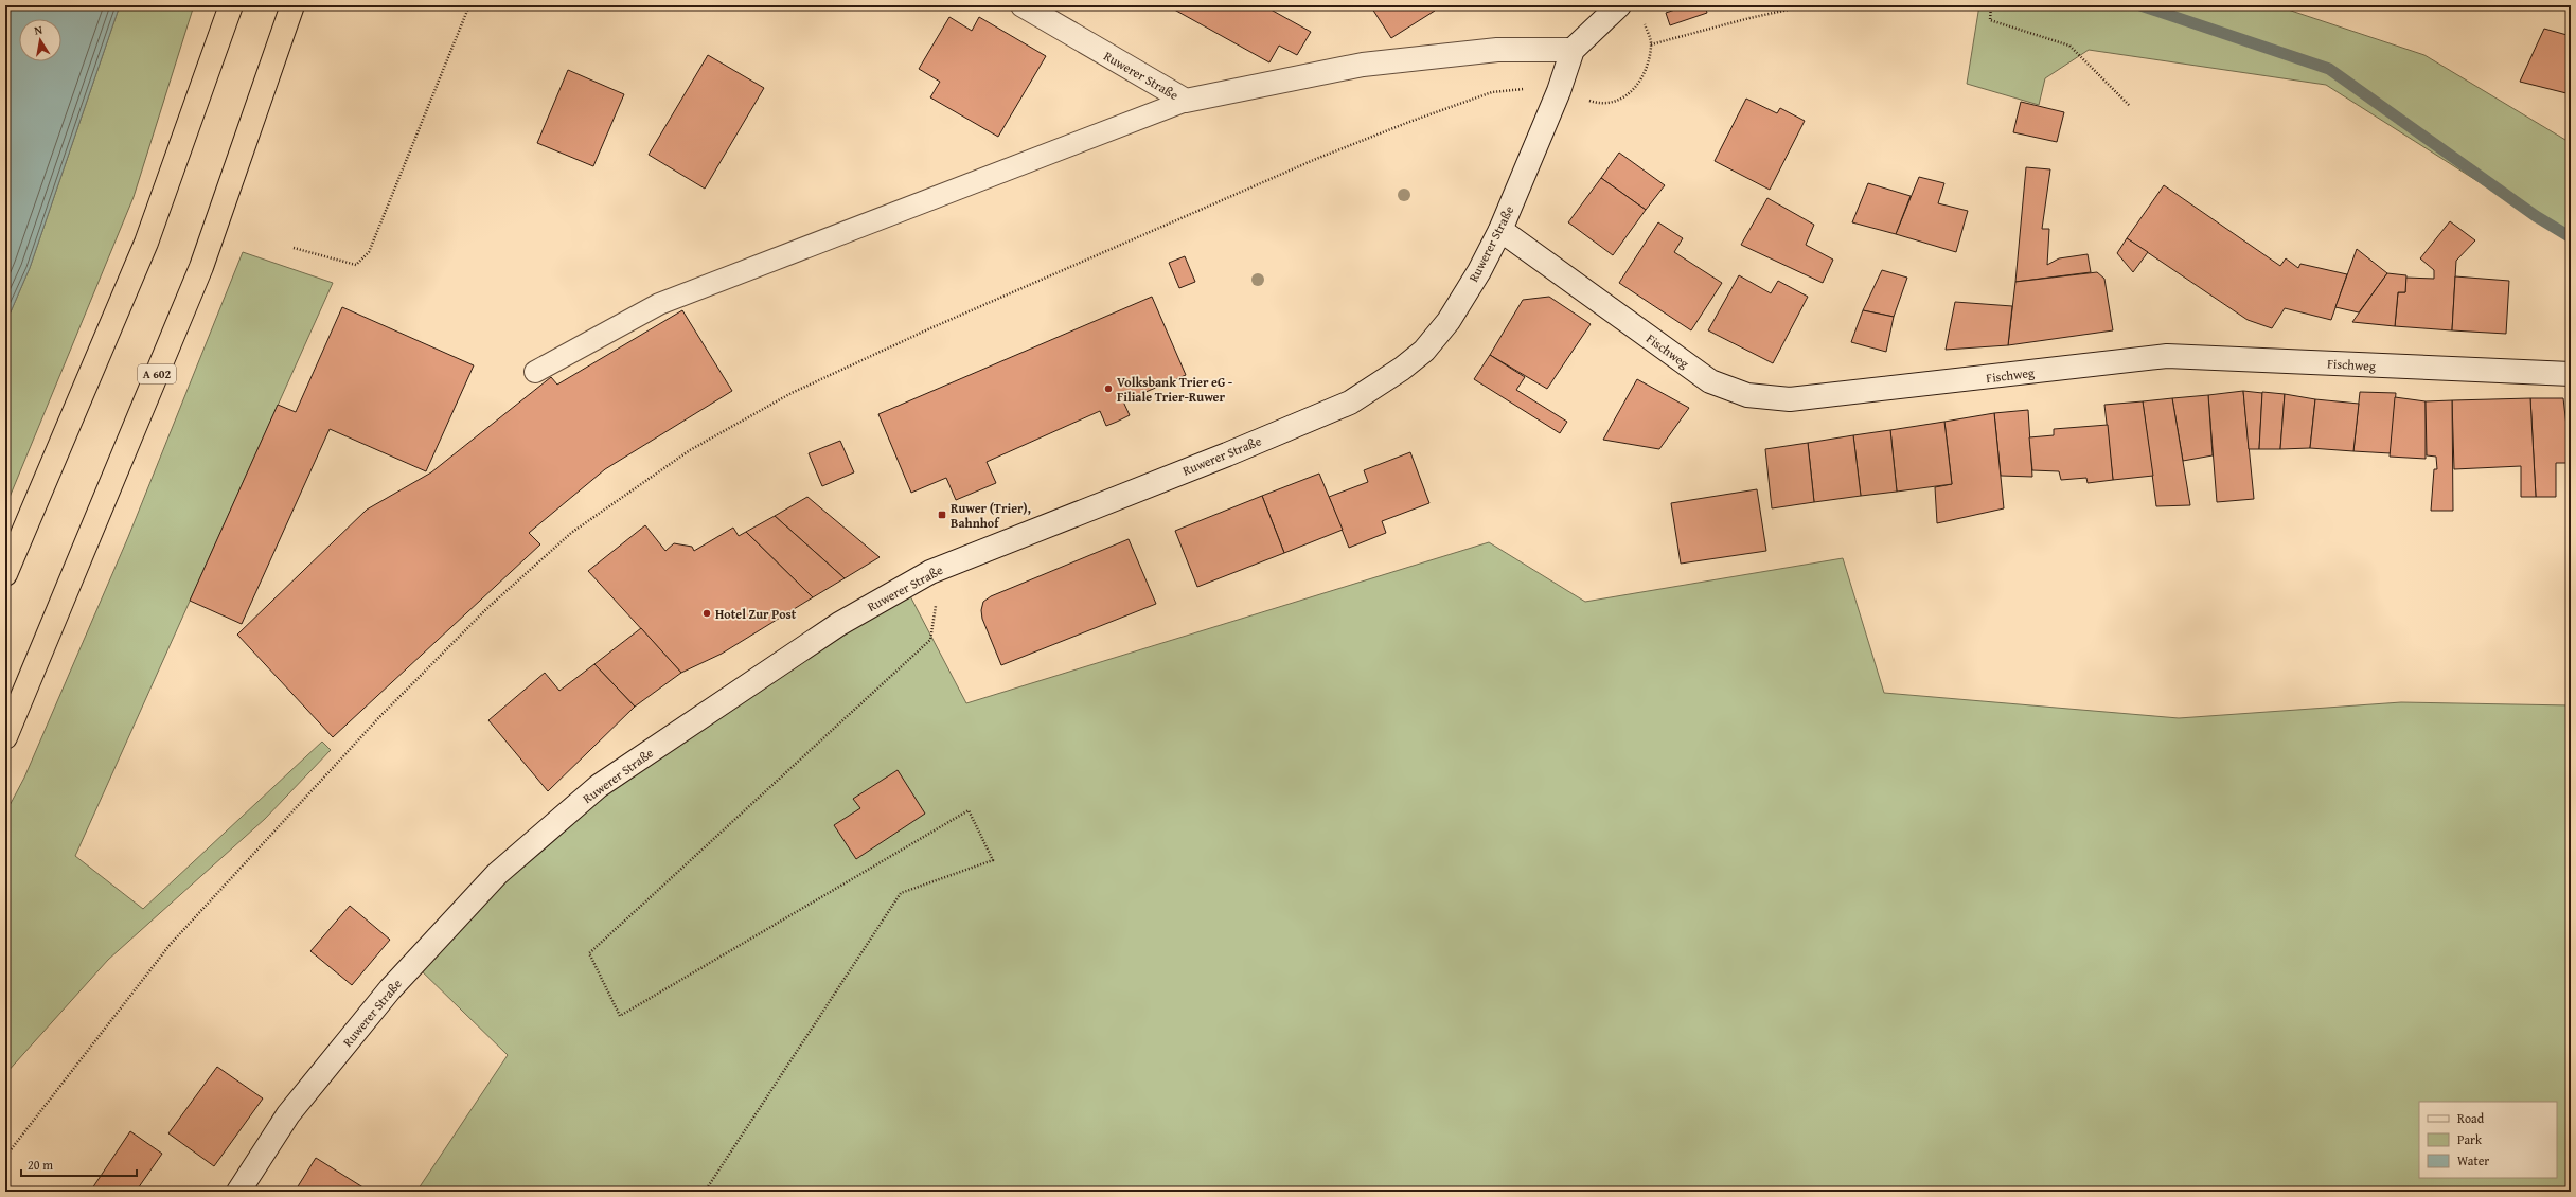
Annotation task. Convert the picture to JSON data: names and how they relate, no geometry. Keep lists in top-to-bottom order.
{
  "streets": {
    "highway": ["A 602"],
    "main road": ["Ruwerer Straße", "Fischweg"]
  },
  "crossings": [
    ["Ruwerer Straße", "Fischweg"]
  ],
  "places": {
    "other": ["Volksbank Trier eG - Filiale Trier-Ruwer", "Hotel Zur Post"],
    "transit": ["Ruwer (Trier), Bahnhof"]
  },
  "legend": ["Road", "Park", "Water"],
  "scale_bar": "20 m",
  "north": "top"
}
